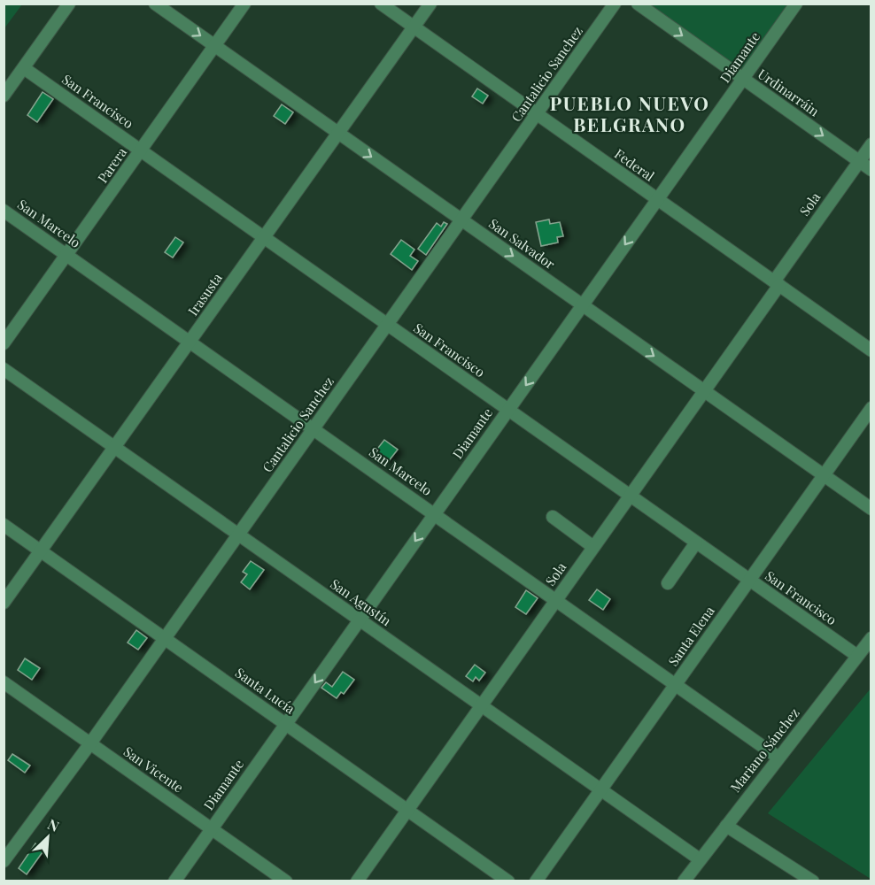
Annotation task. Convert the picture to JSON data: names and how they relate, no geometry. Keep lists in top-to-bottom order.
{
  "streets": {
    "street": [
      "Diamante",
      "Cantalicio Sanchez",
      "Urdinarráin",
      "San Francisco",
      "Parera",
      "Federal",
      "Sola",
      "San Marcelo",
      "San Salvador",
      "Irasusta",
      "San Agustín",
      "Santa Elena",
      "Santa Lucía",
      "Mariano Sánchez",
      "San Vicente"
    ]
  },
  "crossings": [
    ["Diamante", "Urdinarráin"],
    ["Diamante", "San Francisco"],
    ["Diamante", "Federal"],
    ["Diamante", "San Marcelo"],
    ["Diamante", "San Salvador"],
    ["Diamante", "San Agustín"],
    ["Diamante", "Santa Lucía"],
    ["Diamante", "San Vicente"],
    ["Cantalicio Sanchez", "San Francisco"],
    ["Cantalicio Sanchez", "Federal"],
    ["Cantalicio Sanchez", "San Marcelo"],
    ["Cantalicio Sanchez", "San Salvador"],
    ["Cantalicio Sanchez", "San Agustín"],
    ["Cantalicio Sanchez", "Santa Lucía"],
    ["Cantalicio Sanchez", "San Vicente"],
    ["Urdinarráin", "Sola"],
    ["San Francisco", "Parera"],
    ["San Francisco", "Sola"],
    ["San Francisco", "Irasusta"],
    ["San Francisco", "Santa Elena"],
    ["San Francisco", "Mariano Sánchez"],
    ["Parera", "San Marcelo"],
    ["Parera", "San Salvador"],
    ["Federal", "Sola"],
    ["Federal", "Irasusta"],
    ["Sola", "San Marcelo"],
    ["Sola", "San Salvador"],
    ["Sola", "San Agustín"],
    ["Sola", "Santa Lucía"],
    ["San Marcelo", "Irasusta"],
    ["San Marcelo", "Santa Elena"],
    ["San Marcelo", "Mariano Sánchez"],
    ["San Salvador", "Irasusta"],
    ["San Salvador", "Santa Elena"],
    ["Irasusta", "San Agustín"],
    ["Irasusta", "Santa Lucía"],
    ["San Agustín", "Santa Elena"],
    ["San Agustín", "Mariano Sánchez"]
  ],
  "one_way": ["Diamante", "Urdinarráin", "San Salvador"],
  "districts": ["PUEBLO NUEVO BELGRANO"],
  "north": "top right"
}
